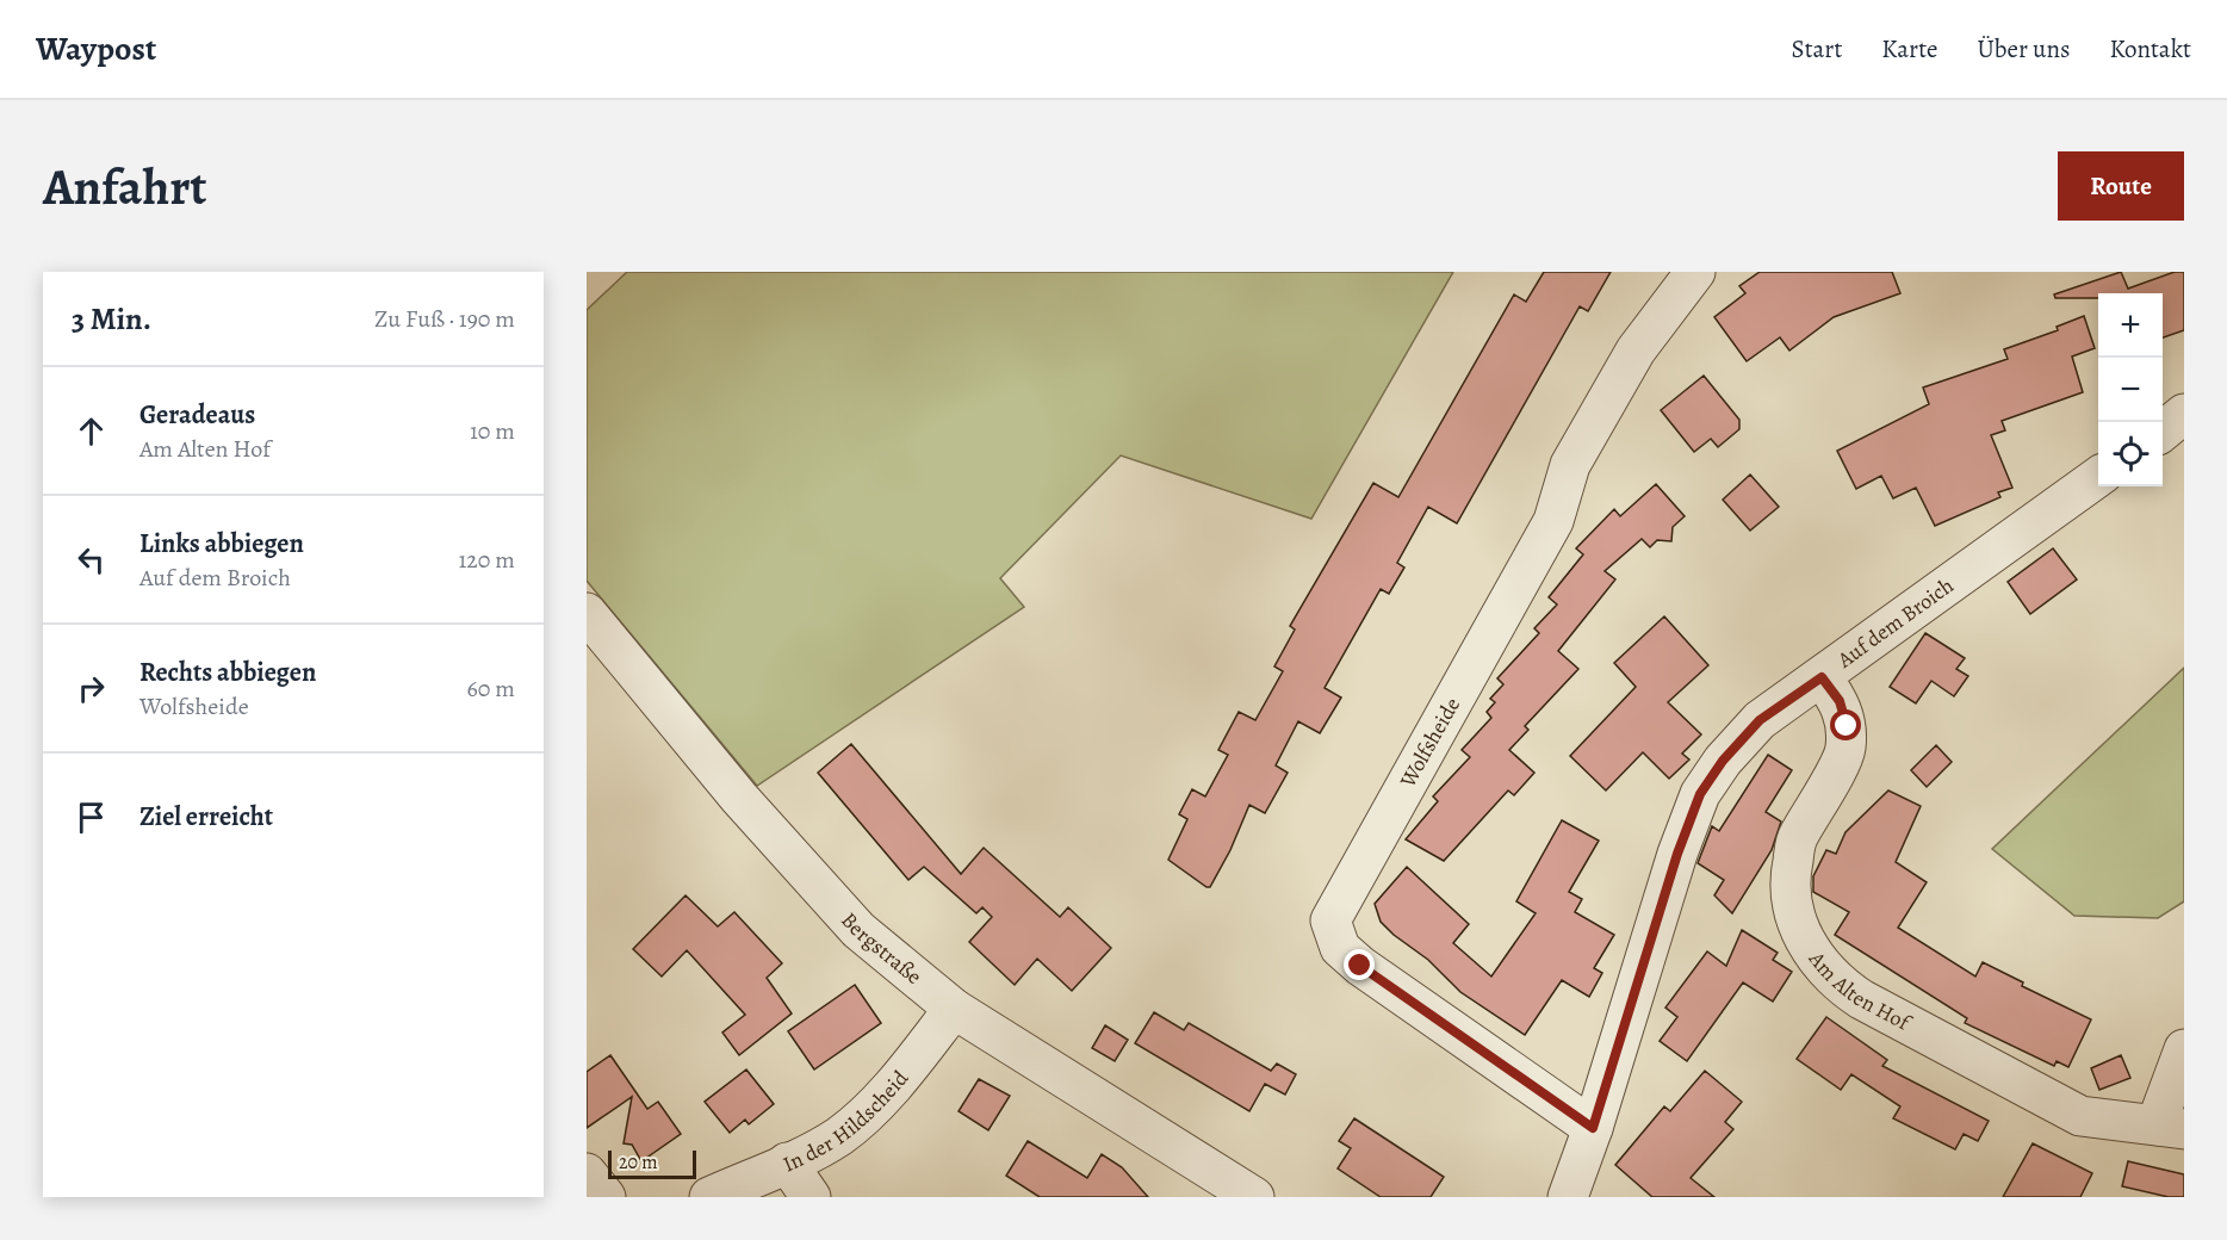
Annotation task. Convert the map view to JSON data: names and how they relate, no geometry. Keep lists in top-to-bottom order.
{
  "streets": {
    "street": [
      "Auf dem Broich",
      "Wolfsheide",
      "Bergstraße",
      "Am Alten Hof",
      "In der Hildscheid"
    ]
  },
  "crossings": [
    ["Auf dem Broich", "Wolfsheide"],
    ["Auf dem Broich", "Am Alten Hof"],
    ["Bergstraße", "In der Hildscheid"]
  ],
  "scale_bar": "20 m",
  "page": {
    "header": "Waypost",
    "nav": [
      "Start",
      "Karte",
      "Über uns",
      "Kontakt"
    ],
    "buttons": "Route",
    "title": "Anfahrt",
    "heading": ["3 Min.", "Zu Fuß · 190 m"],
    "map_buttons": ["+", "−"],
    "list": [
      ["Geradeaus", "Am Alten Hof", "10 m"],
      ["Links abbiegen", "Auf dem Broich", "120 m"],
      ["Rechts abbiegen", "Wolfsheide", "60 m"],
      "Ziel erreicht"
    ],
    "scale": "20 m"
  }
}
